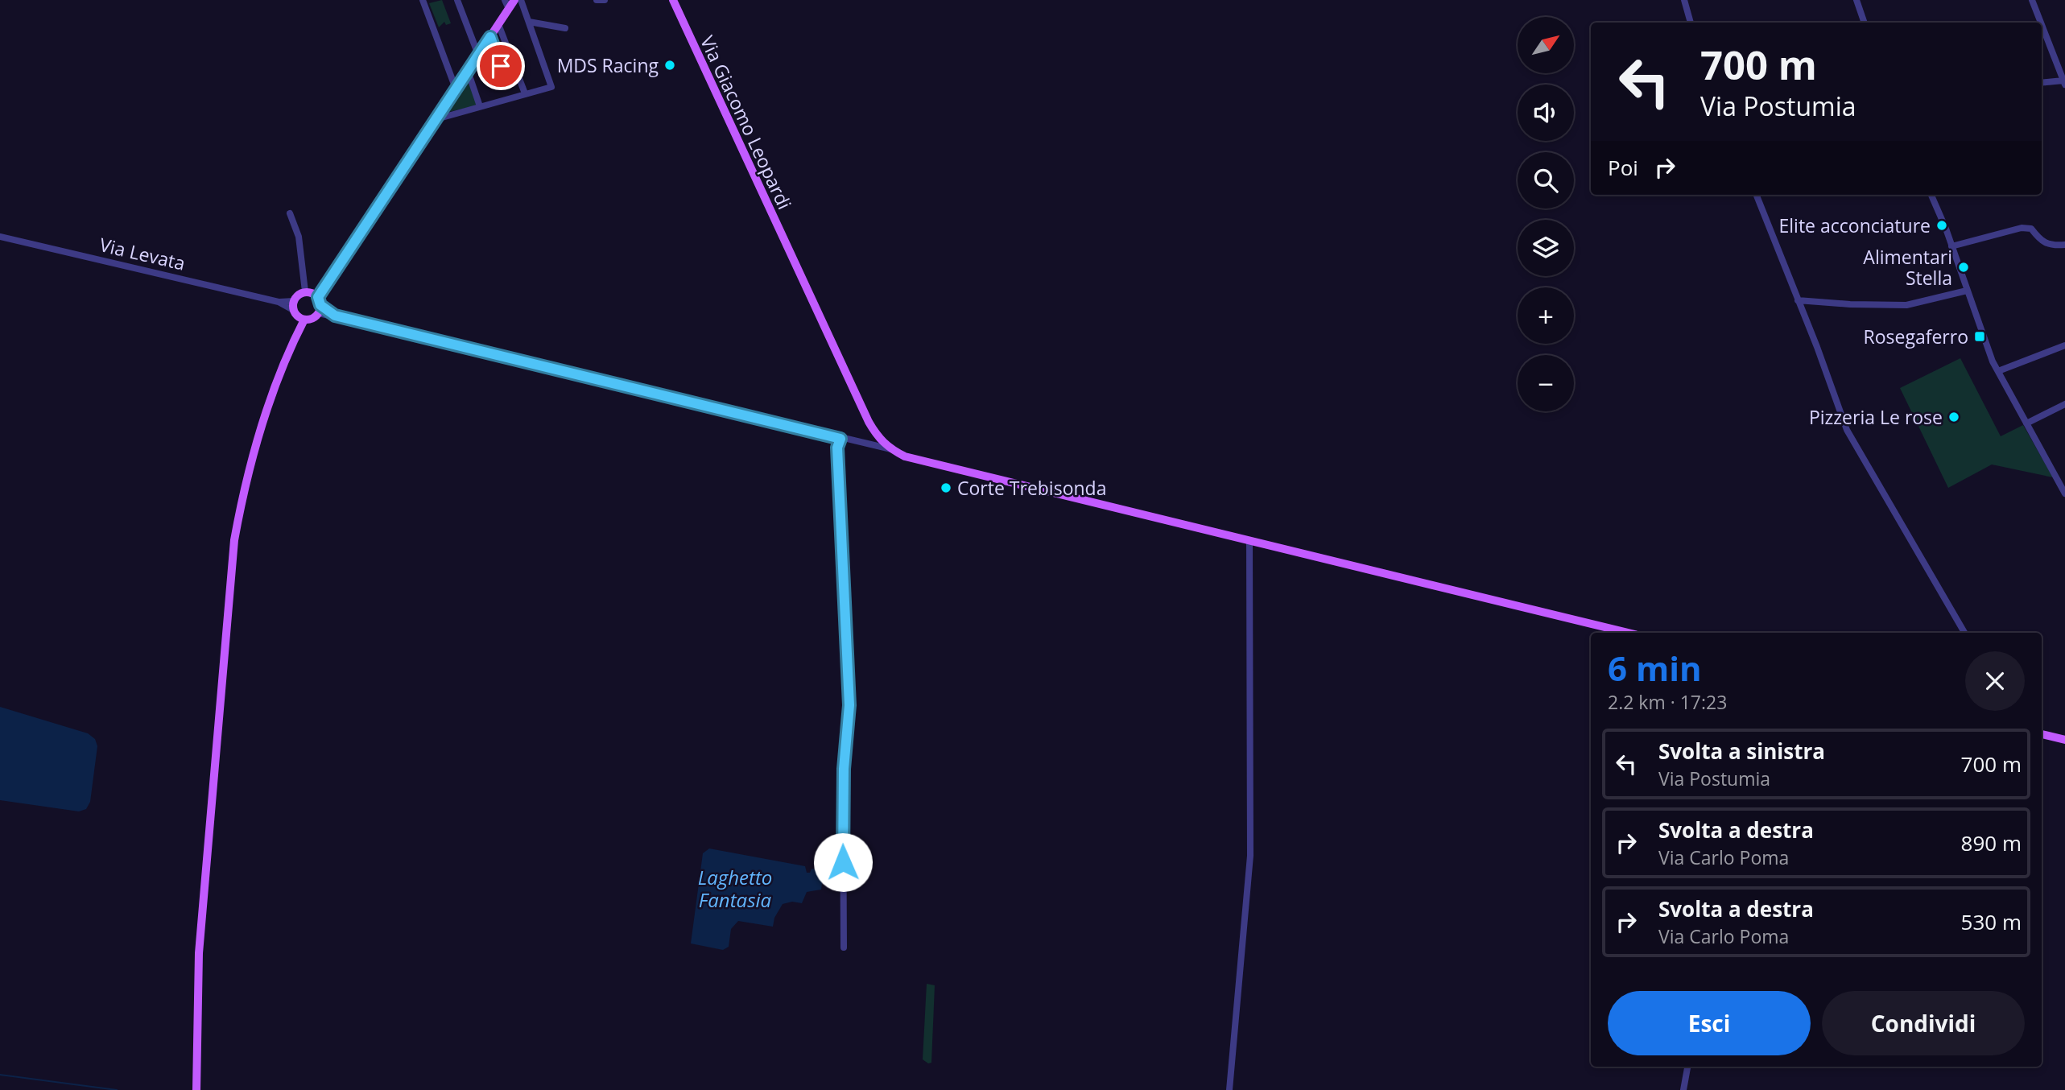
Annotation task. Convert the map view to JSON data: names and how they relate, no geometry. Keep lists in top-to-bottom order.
{
  "streets": {
    "main road": ["Via Giacomo Leopardi"],
    "street": ["Via Levata"]
  },
  "water": ["Laghetto Fantasia"],
  "places": {
    "other": [
      "MDS Racing",
      "Elite acconciature",
      "Alimentari Stella",
      "Pizzeria Le rose",
      "Corte Trebisonda"
    ],
    "transit": ["Rosegaferro"]
  },
  "north": "top right",
  "page": {
    "map_buttons": ["+", "−"],
    "turn": ["700 m", "Via Postumia"],
    "then": "Poi",
    "heading": ["6 min", "2.2 km · 17:23"],
    "list": [
      {
        "name": "Svolta a sinistra",
        "note": "Via Postumia",
        "value": "700 m"
      },
      {
        "name": "Svolta a destra",
        "note": "Via Carlo Poma",
        "value": "890 m"
      },
      {
        "name": "Svolta a destra",
        "note": "Via Carlo Poma",
        "value": "530 m"
      }
    ],
    "buttons": ["Esci", "Condividi"]
  }
}
